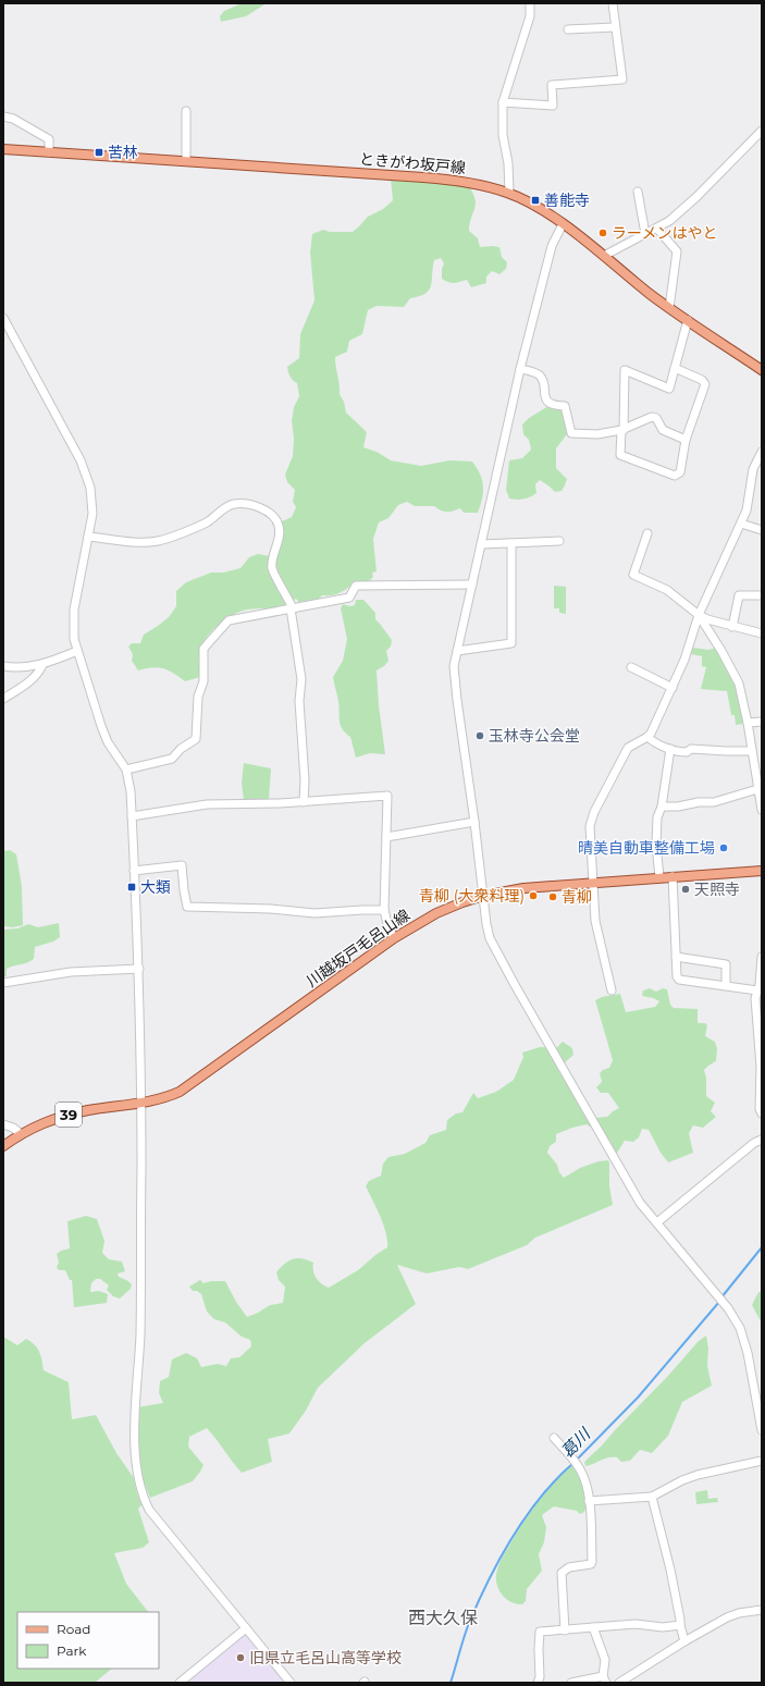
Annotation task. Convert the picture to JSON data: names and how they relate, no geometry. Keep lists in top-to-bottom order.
{
  "streets": {
    "main road": ["ときがわ坂戸線", "川越坂戸毛呂山線", "39"]
  },
  "districts": ["西大久保"],
  "water": ["葛川"],
  "places": {
    "transit": ["苦林", "善能寺", "大類"],
    "other": [
      "ラーメンはやと",
      "玉林寺公会堂",
      "晴美自動車整備工場",
      "天照寺",
      "青柳 (大衆料理)",
      "青柳",
      "旧県立毛呂山高等学校"
    ]
  },
  "legend": ["Road", "Park"]
}
